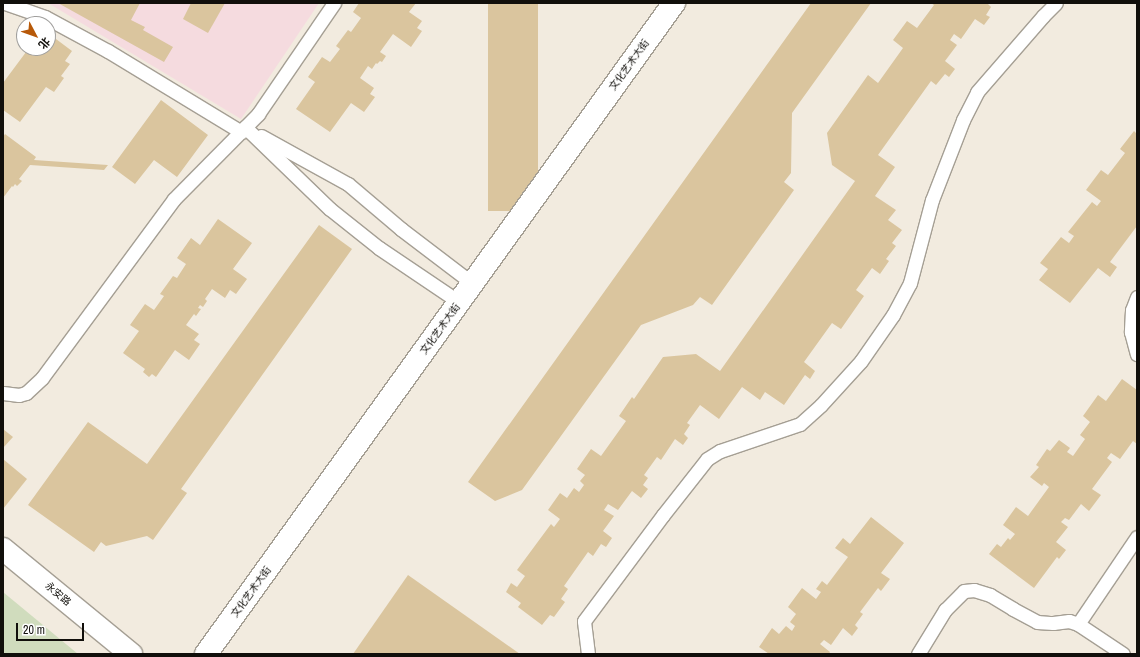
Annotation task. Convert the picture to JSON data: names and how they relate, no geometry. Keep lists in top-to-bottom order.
{
  "streets": {
    "street": ["文化艺术大街", "永安路"]
  },
  "scale_bar": "20 m",
  "north": "bottom right"
}
